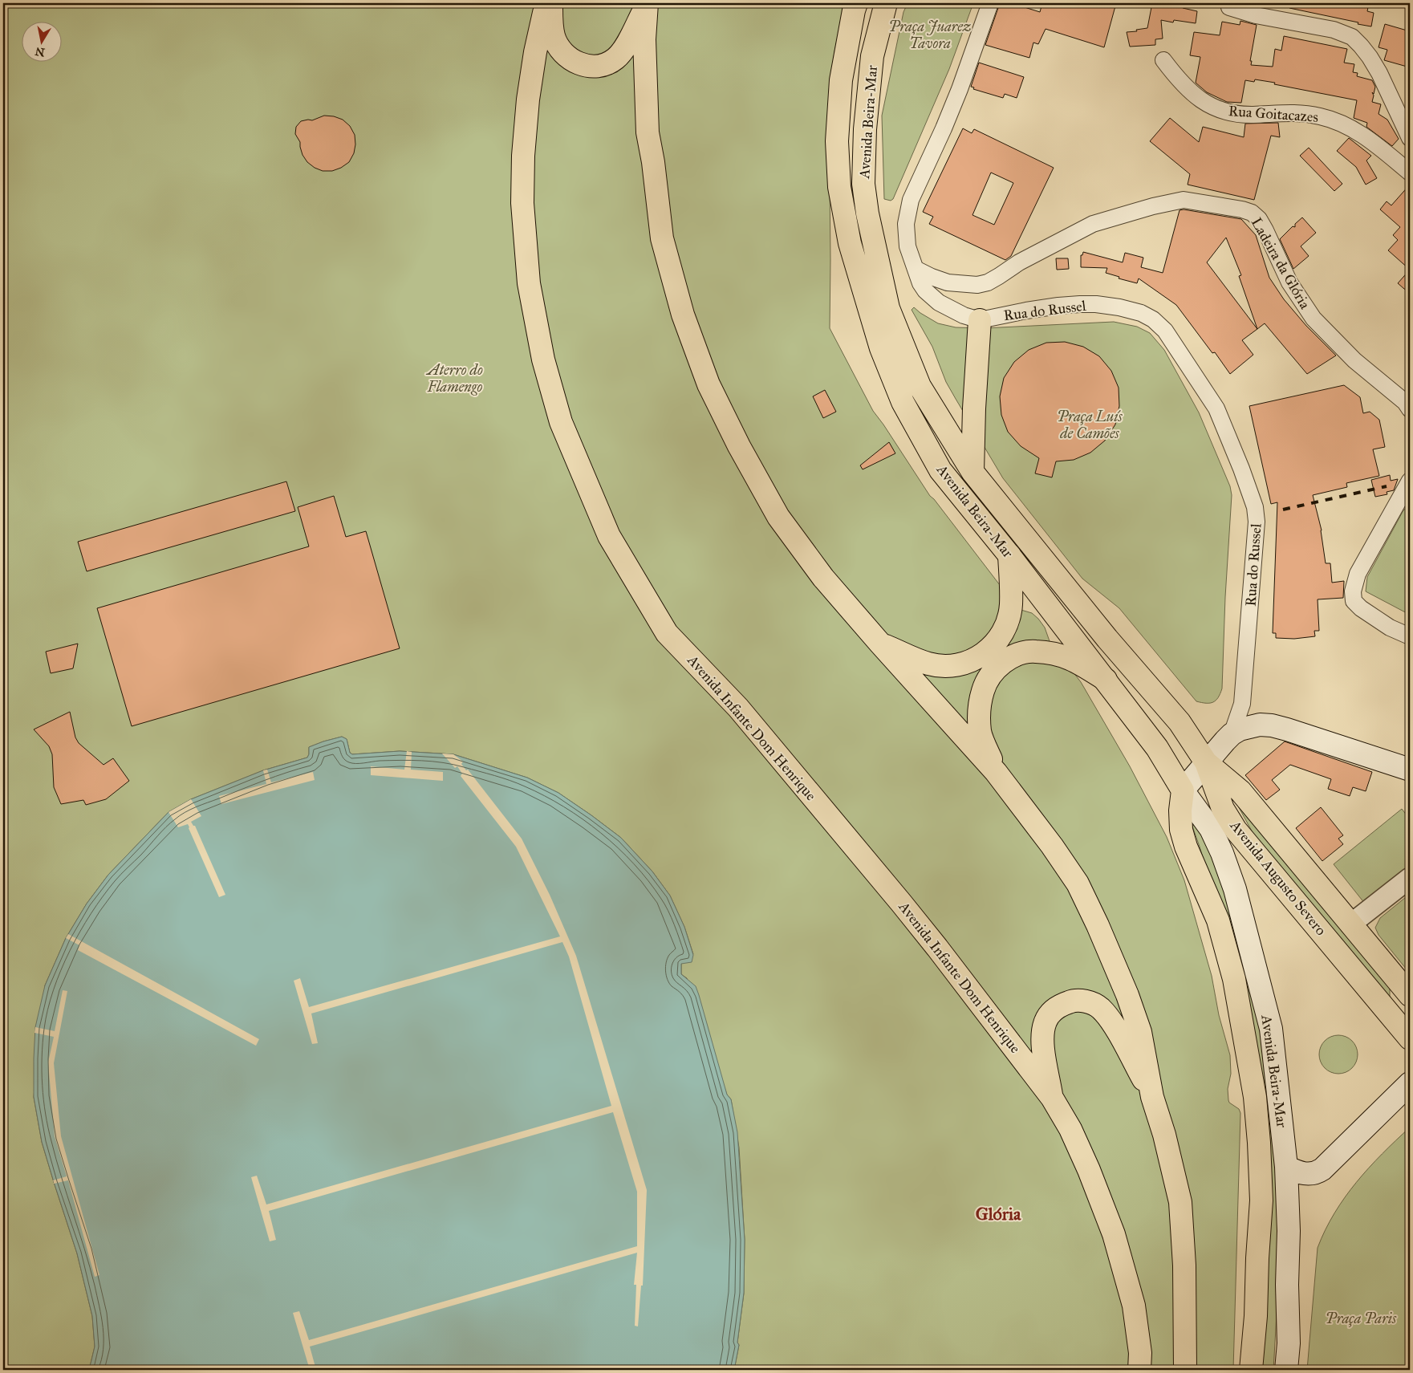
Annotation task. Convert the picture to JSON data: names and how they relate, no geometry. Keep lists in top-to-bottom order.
{
  "streets": {
    "main road": [
      "Avenida Beira-Mar",
      "Rua do Russel",
      "Avenida Infante Dom Henrique",
      "Avenida Augusto Severo"
    ],
    "street": ["Rua Goitacazes", "Ladeira da Glória"]
  },
  "crossings": [
    ["Avenida Beira-Mar", "Rua do Russel"],
    ["Avenida Beira-Mar", "Avenida Augusto Severo"],
    ["Rua do Russel", "Avenida Augusto Severo"]
  ],
  "districts": ["Glória"],
  "parks": [
    "Praça Juarez Tavora",
    "Aterro do Flamengo",
    "Praça Luís de Camões",
    "Praça Paris"
  ],
  "north": "bottom"
}
